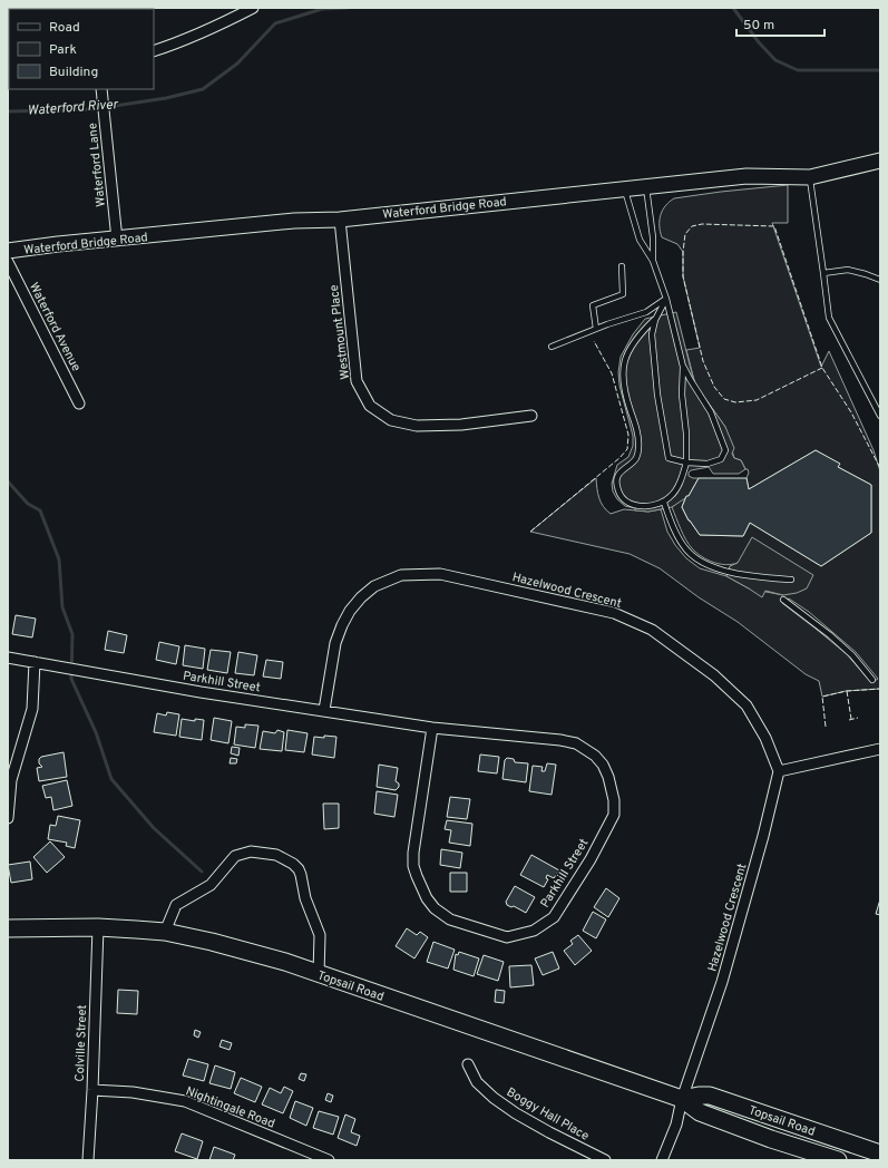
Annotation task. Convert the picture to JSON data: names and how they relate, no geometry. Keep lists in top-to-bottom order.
{
  "streets": {
    "main road": ["Waterford Bridge Road", "Topsail Road"],
    "street": [
      "Waterford Lane",
      "Waterford Avenue",
      "Westmount Place",
      "Hazelwood Crescent",
      "Parkhill Street",
      "Colville Street",
      "Nightingale Road",
      "Boggy Hall Place"
    ]
  },
  "crossings": [
    ["Waterford Lane", "Waterford Bridge Road"],
    ["Waterford Bridge Road", "Westmount Place"],
    ["Hazelwood Crescent", "Parkhill Street"],
    ["Hazelwood Crescent", "Topsail Road"],
    ["Topsail Road", "Colville Street"],
    ["Colville Street", "Nightingale Road"]
  ],
  "water": ["Waterford River"],
  "legend": ["Road", "Park", "Building"],
  "scale_bar": "50 m"
}
